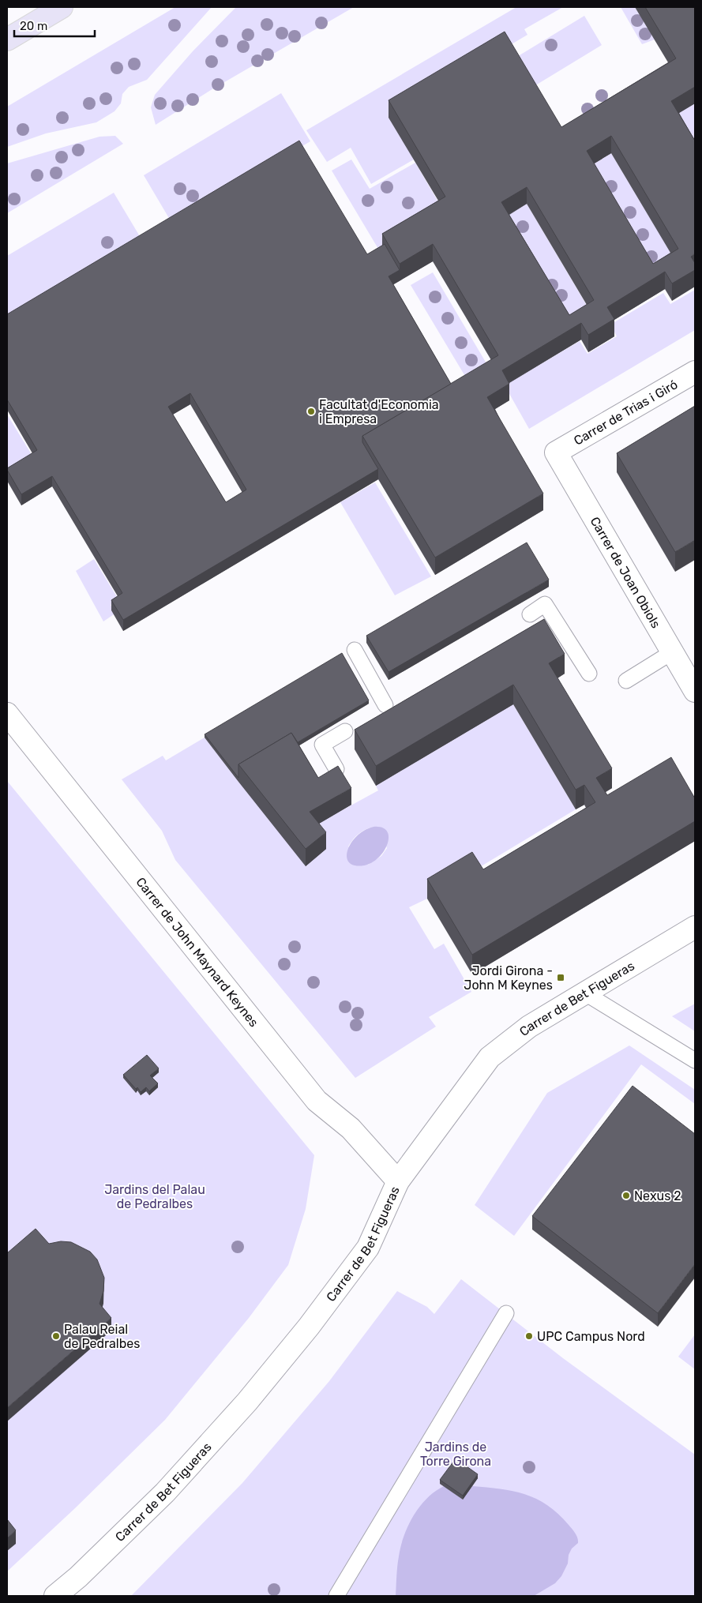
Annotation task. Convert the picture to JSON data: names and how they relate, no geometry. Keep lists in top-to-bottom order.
{
  "streets": {
    "street": [
      "Carrer de Trias i Giró",
      "Carrer de Joan Obiols",
      "Carrer de John Maynard Keynes",
      "Carrer de Bet Figueras"
    ]
  },
  "crossings": [
    ["Carrer de Trias i Giró", "Carrer de Joan Obiols"],
    ["Carrer de John Maynard Keynes", "Carrer de Bet Figueras"]
  ],
  "parks": ["Jardins del Palau de Pedralbes", "Jardins de Torre Girona"],
  "places": {
    "other": [
      "Facultat d'Economia i Empresa",
      "Nexus 2",
      "Palau Reial de Pedralbes",
      "UPC Campus Nord"
    ],
    "transit": ["Jordi Girona - John M Keynes"]
  },
  "scale_bar": "20 m"
}
